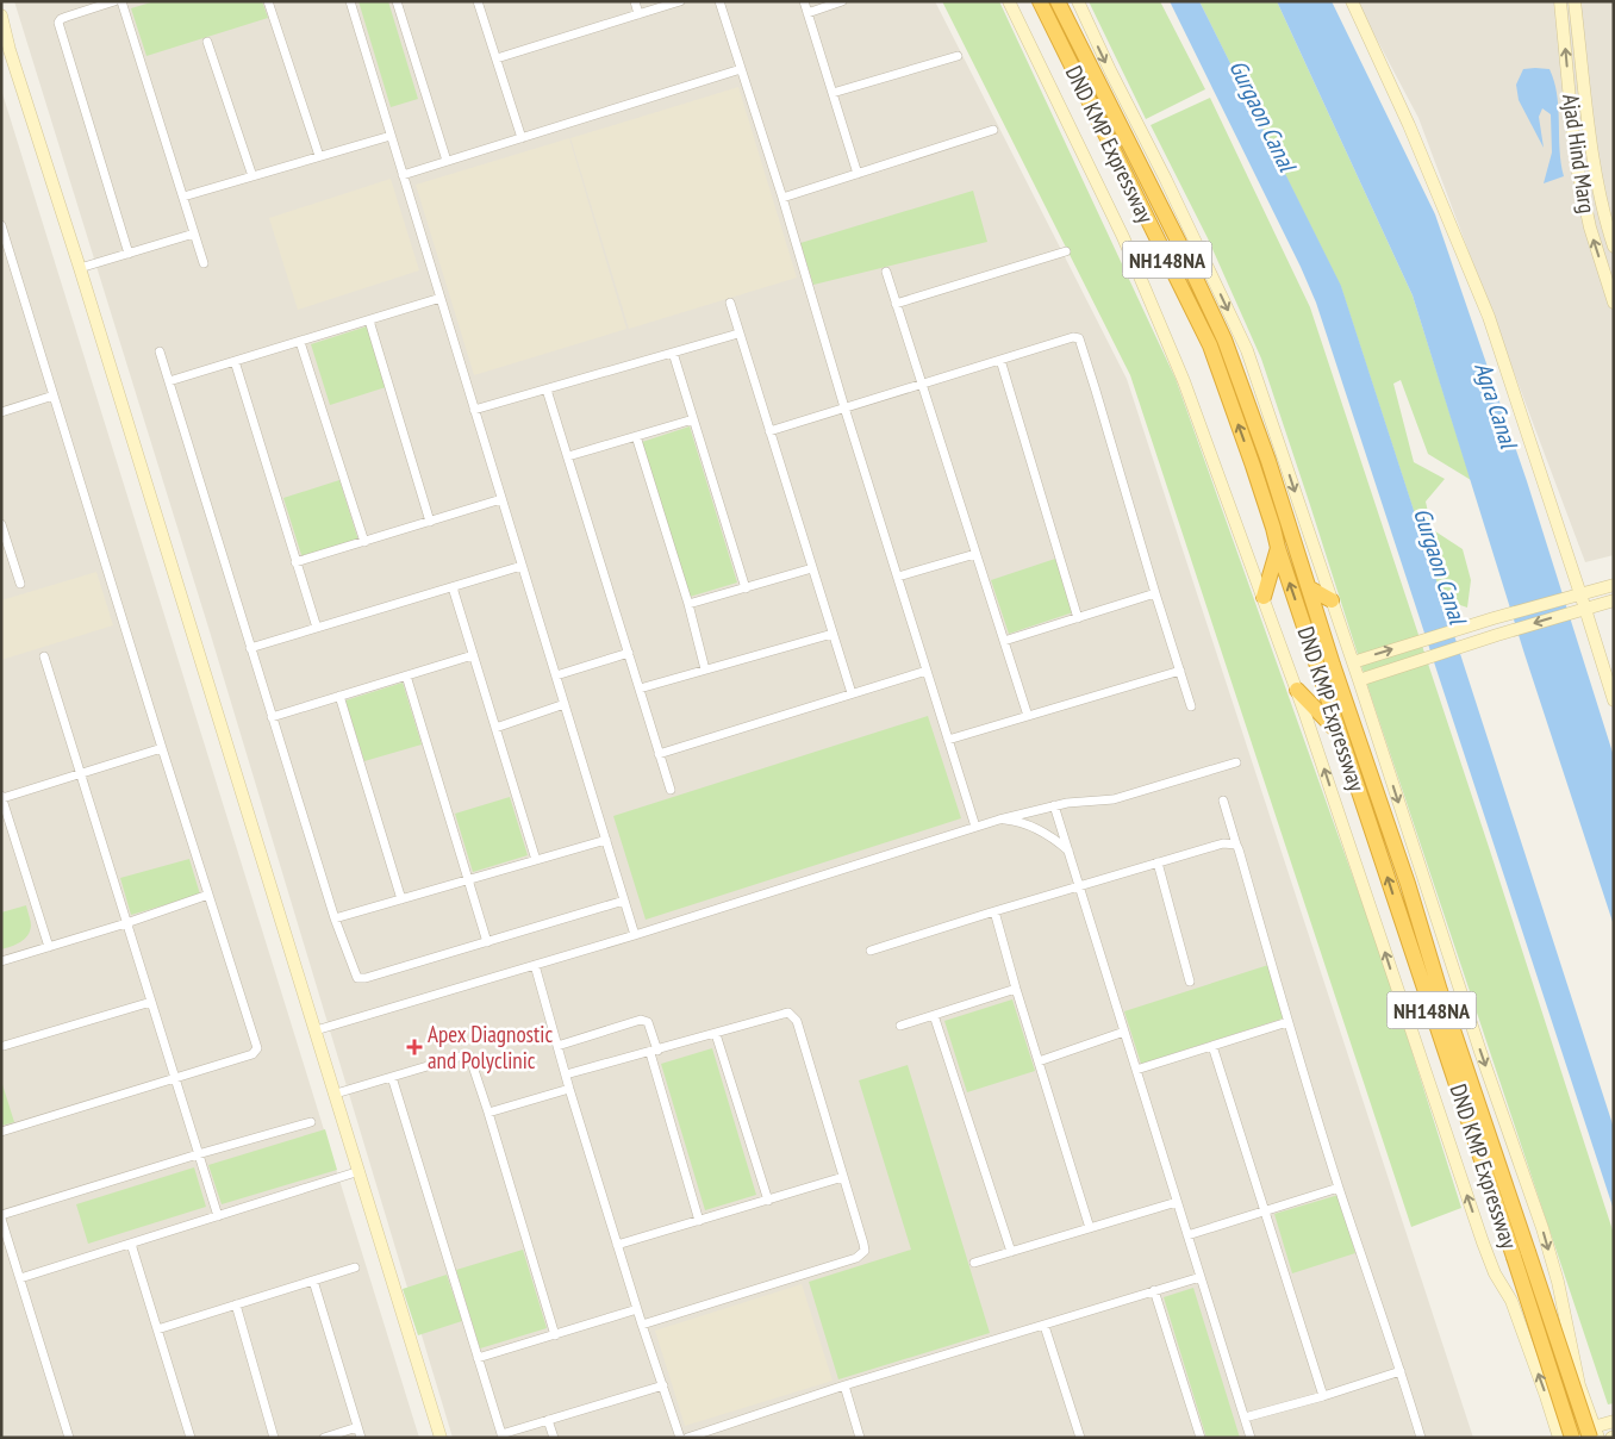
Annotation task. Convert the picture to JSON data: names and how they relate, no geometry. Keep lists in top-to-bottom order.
{
  "streets": {
    "highway": ["DND KMP Expressway", "NH148NA"],
    "street": ["Ajad Hind Marg"]
  },
  "water": ["Gurgaon Canal", "Agra Canal"],
  "places": {
    "health": ["Apex Diagnostic and Polyclinic"]
  }
}
